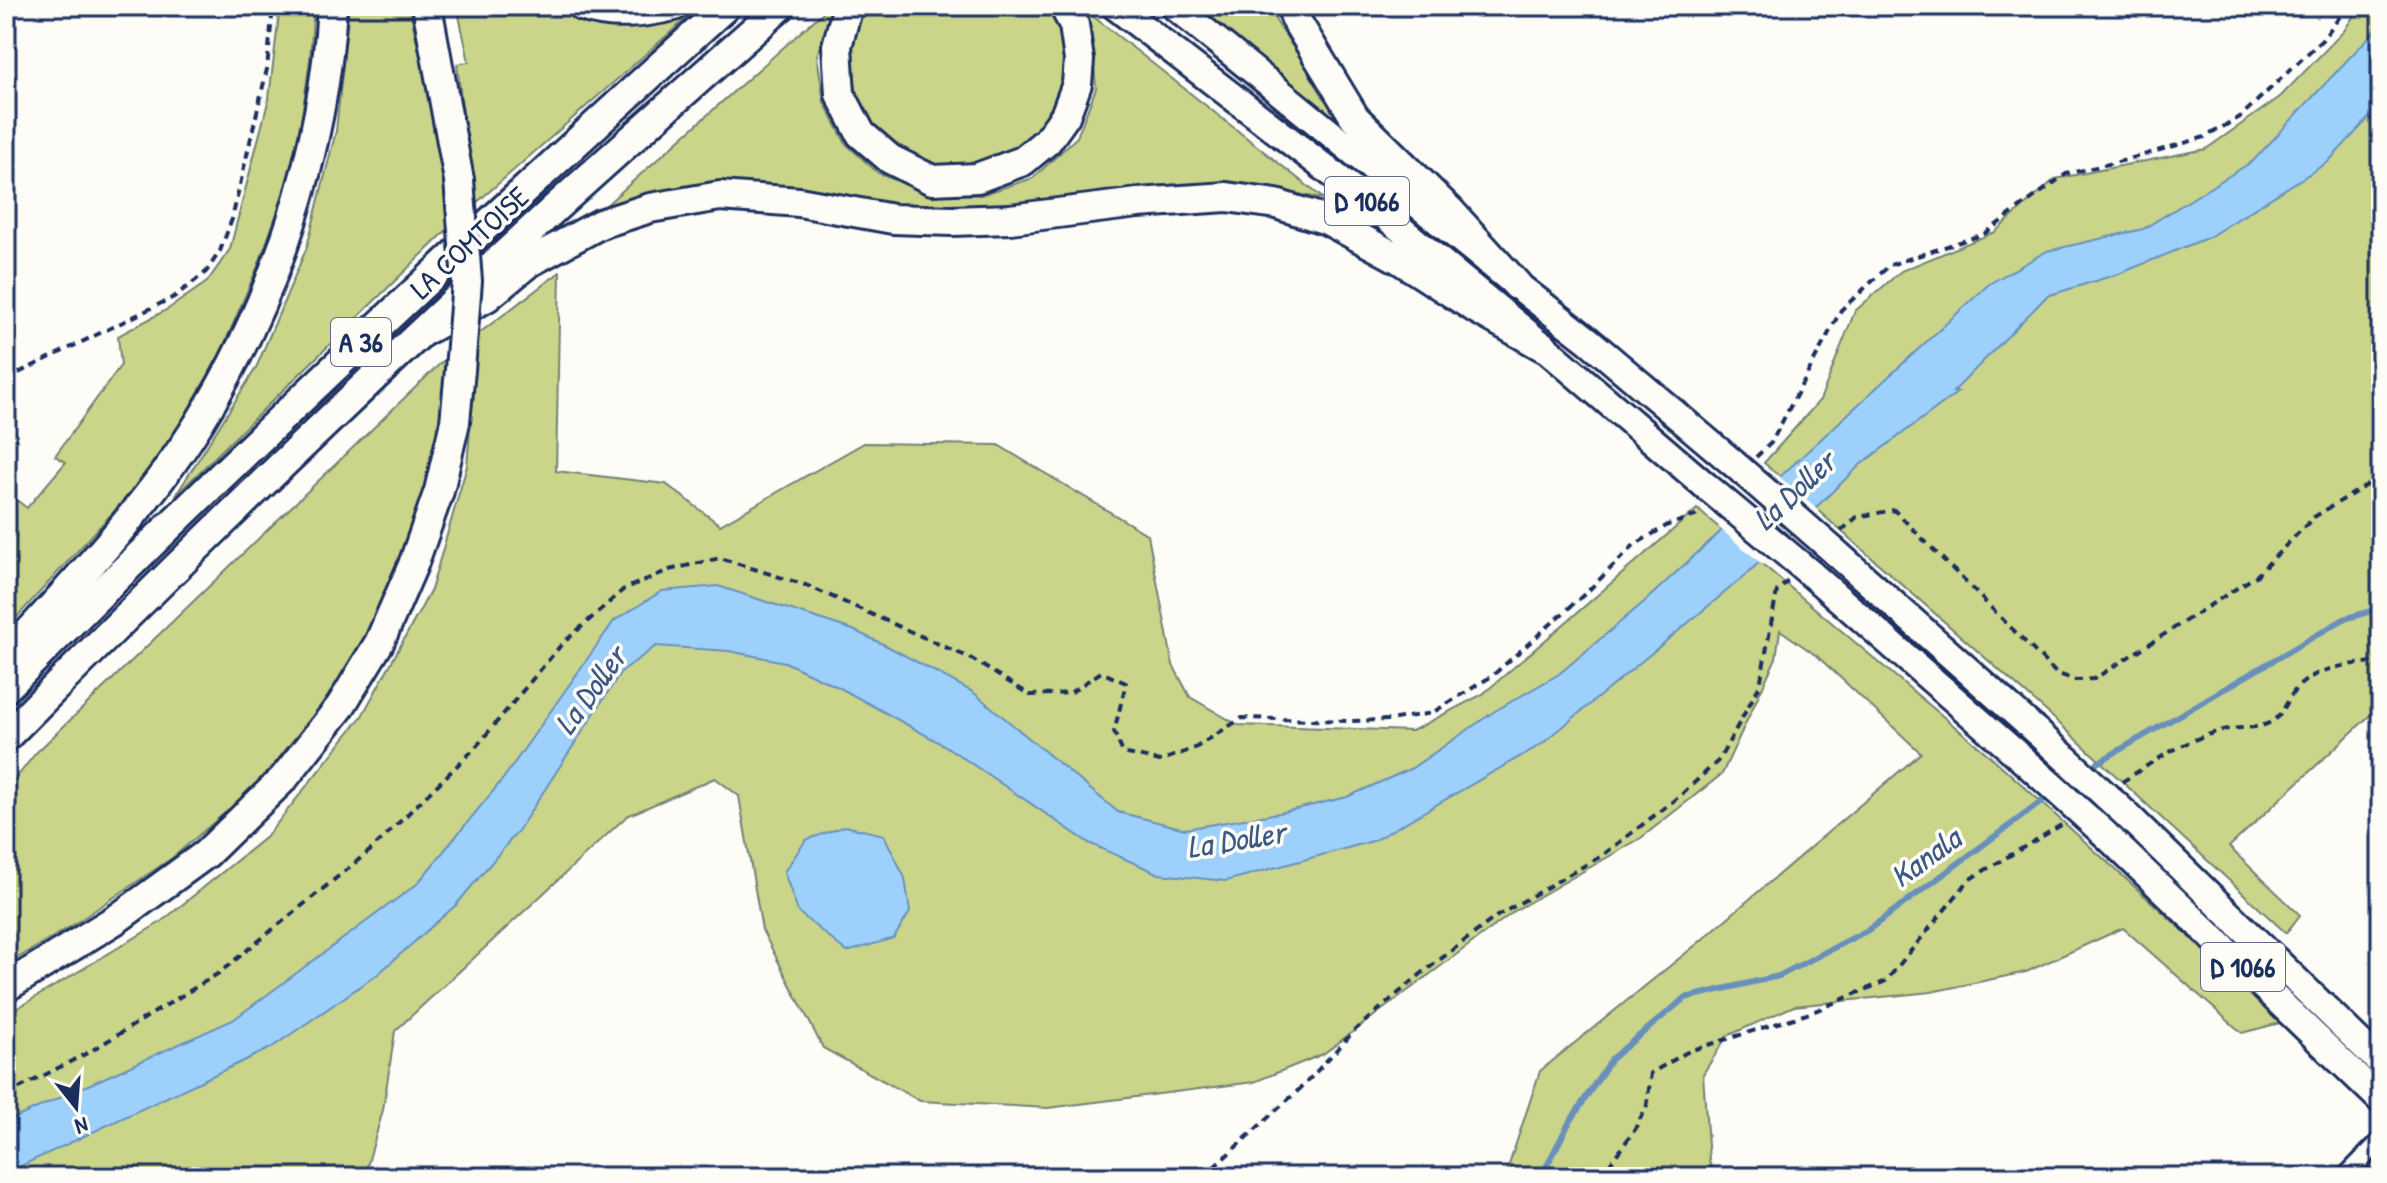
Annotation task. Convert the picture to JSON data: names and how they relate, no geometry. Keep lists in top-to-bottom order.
{
  "streets": {
    "highway": ["D 1066", "LA COMTOISE", "A 36"]
  },
  "water": ["La Doller", "Kanala"],
  "north": "bottom"
}
